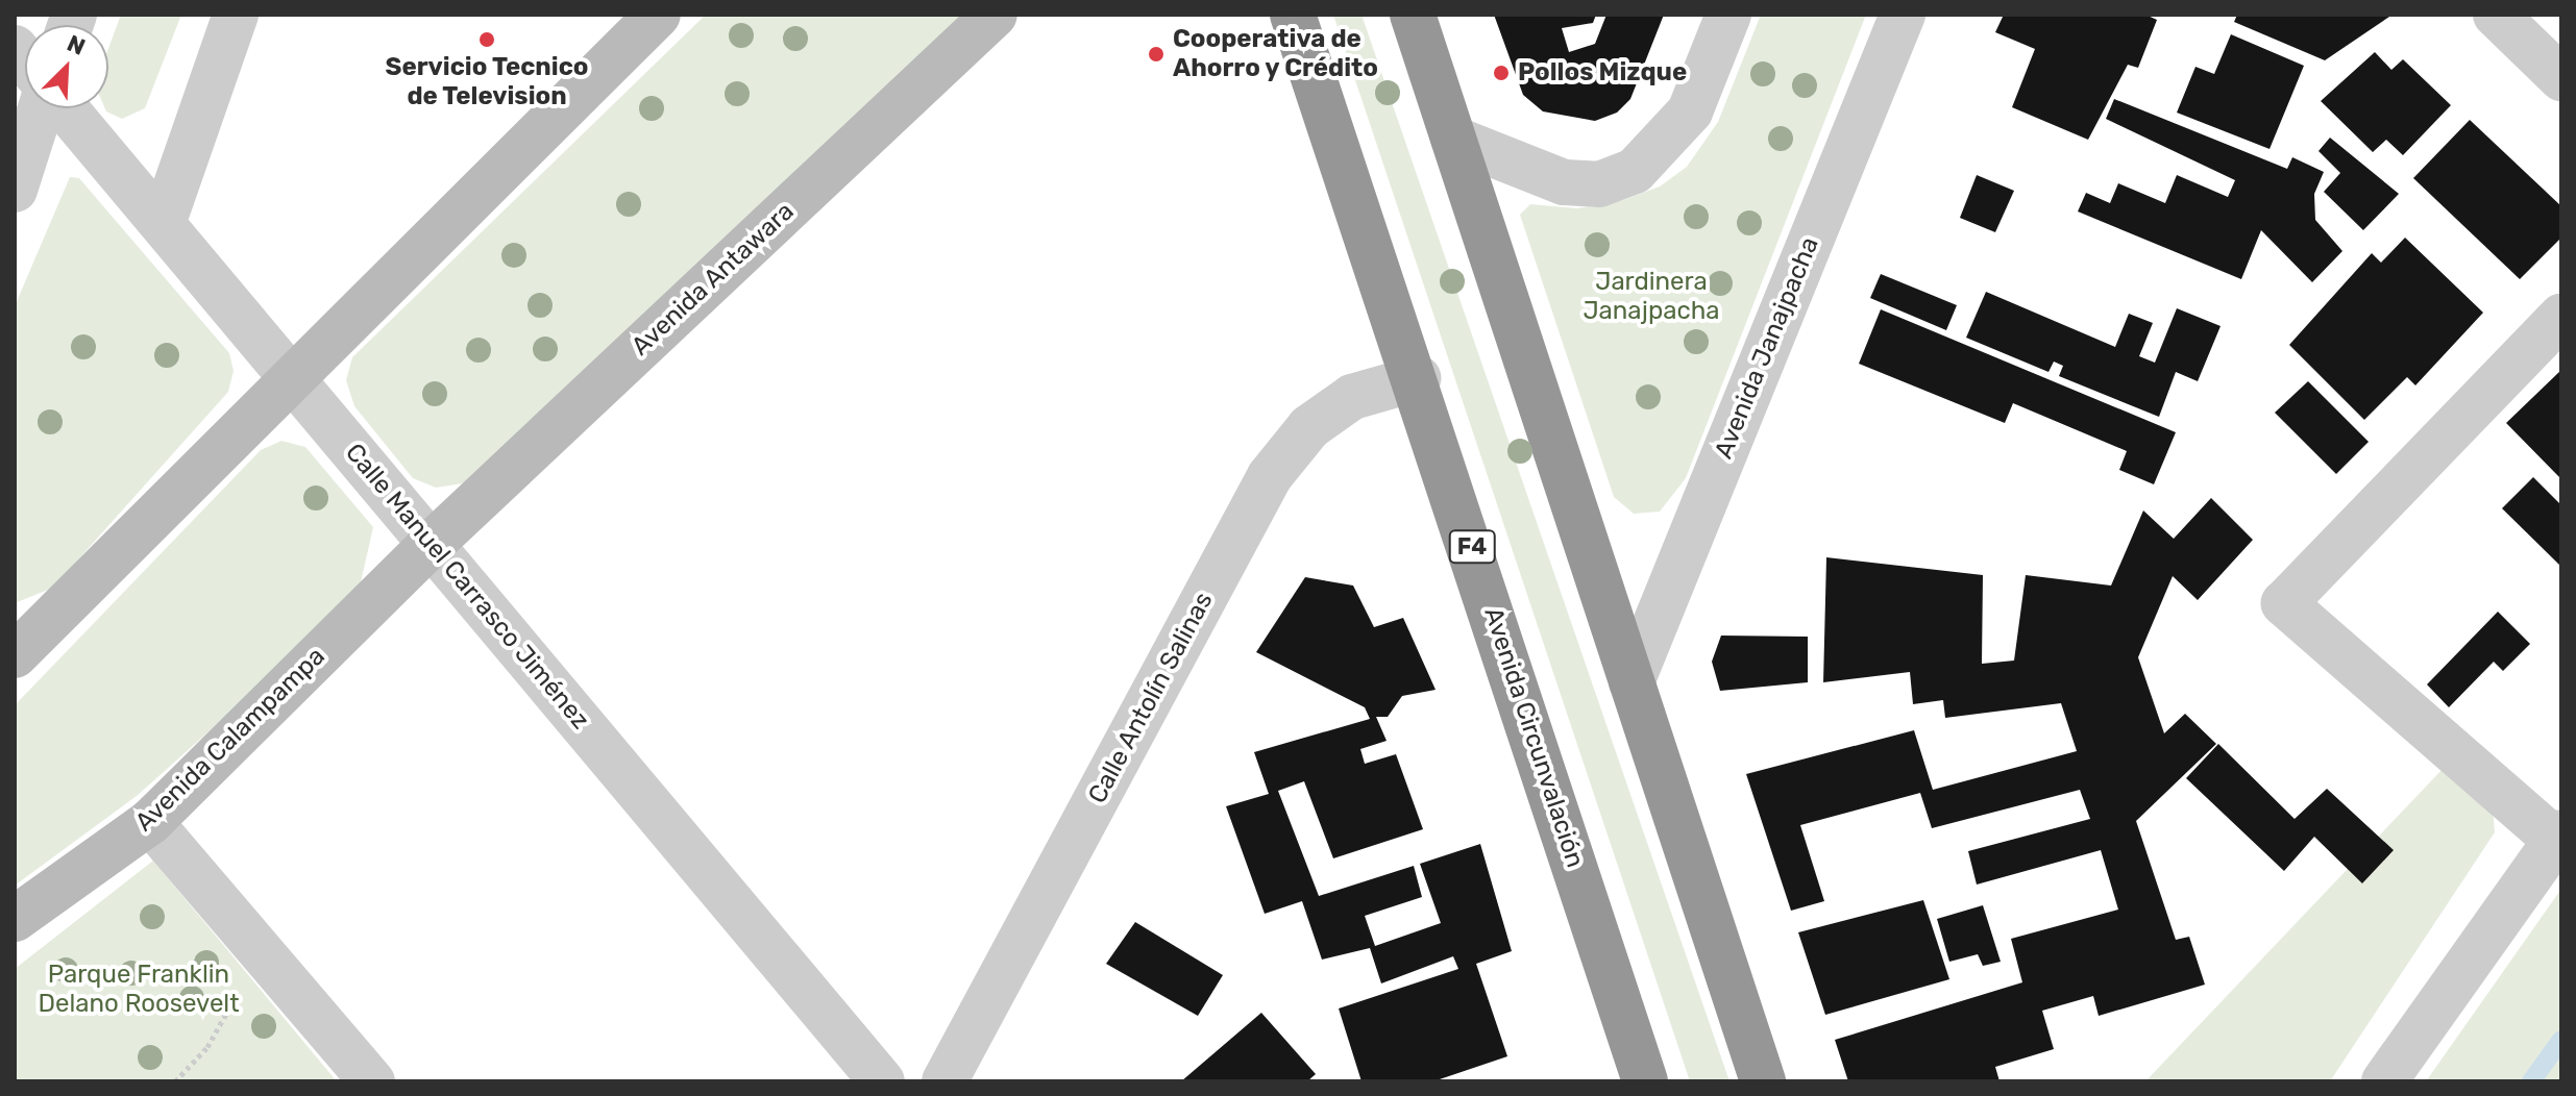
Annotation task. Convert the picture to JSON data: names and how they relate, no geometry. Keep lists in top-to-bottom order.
{
  "streets": {
    "highway": ["F4", "Avenida Circunvalación"],
    "street": [
      "Avenida Antawara",
      "Avenida Janajpacha",
      "Calle Manuel Carrasco Jiménez",
      "Calle Antolín Salinas",
      "Avenida Calampampa"
    ]
  },
  "crossings": [
    ["Avenida Antawara", "Calle Manuel Carrasco Jiménez"],
    ["Avenida Antawara", "Avenida Calampampa"],
    ["Calle Manuel Carrasco Jiménez", "Avenida Calampampa"],
    ["Calle Antolín Salinas", "Avenida Circunvalación"]
  ],
  "parks": ["Jardinera Janajpacha", "Parque Franklin Delano Roosevelt"],
  "places": ["Servicio Tecnico de Television", "Cooperativa de Ahorro y Crédito", "Pollos Mizque"],
  "north": "top right"
}
